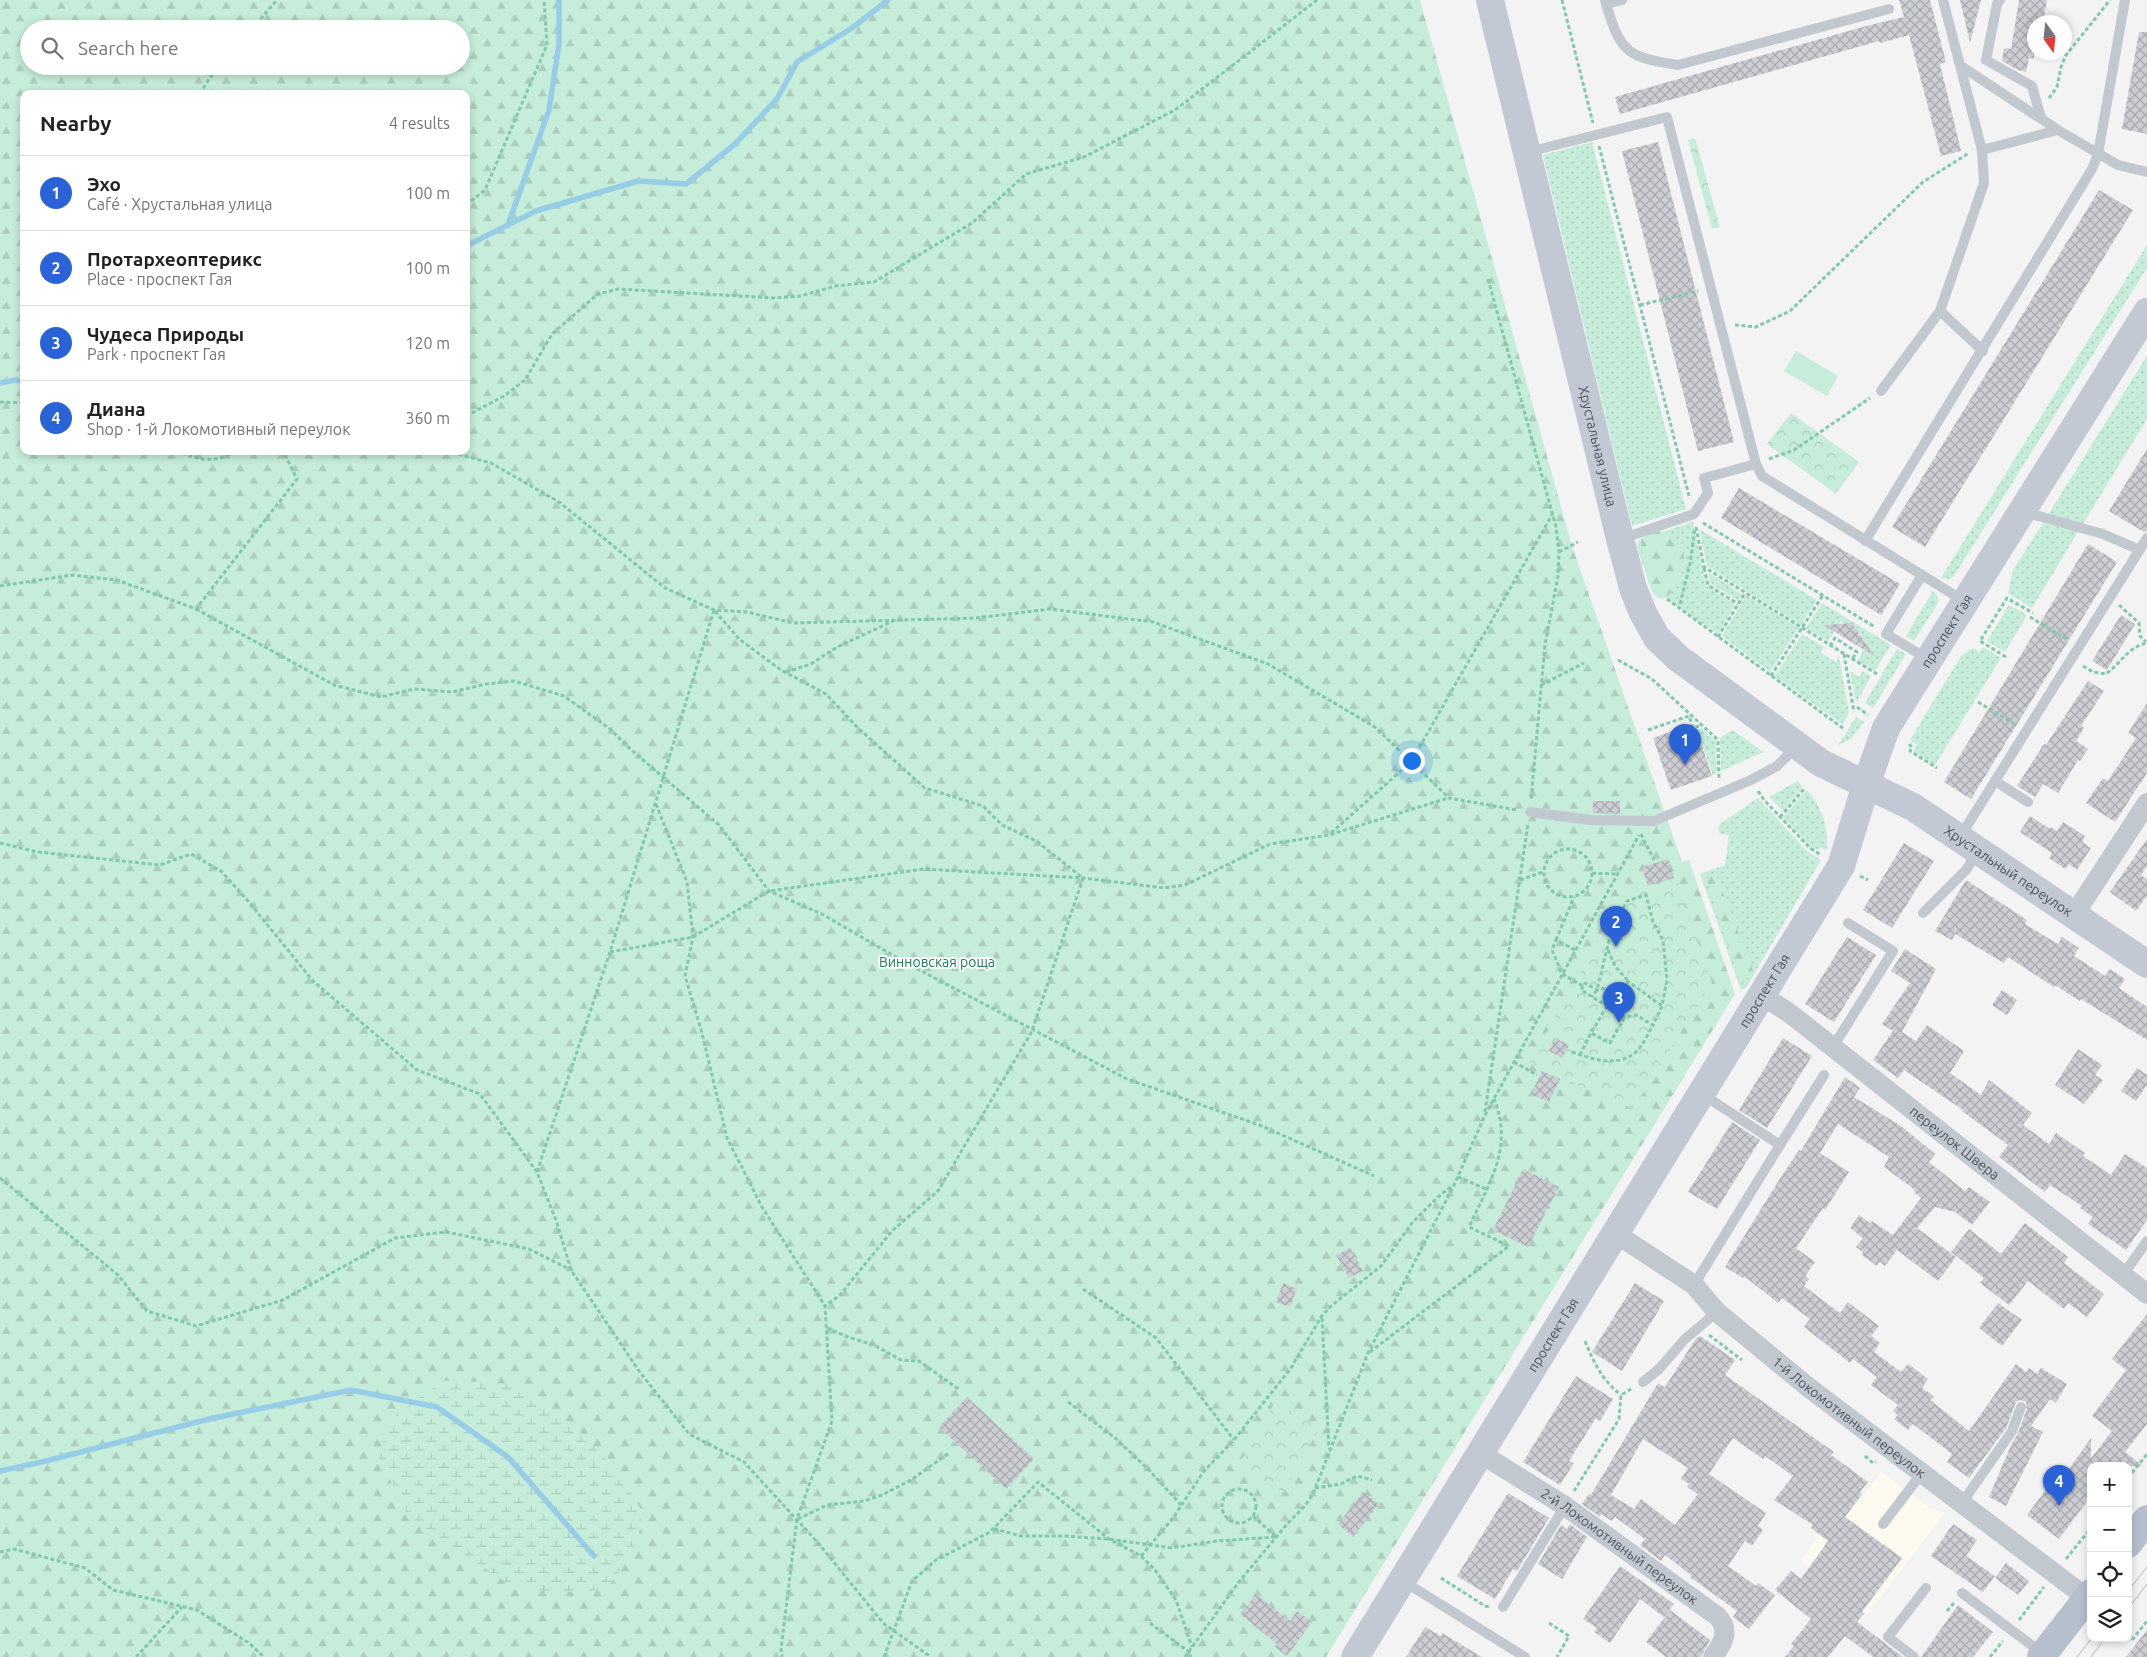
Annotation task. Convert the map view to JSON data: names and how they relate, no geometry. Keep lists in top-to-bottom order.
{
  "streets": {
    "main road": ["Хрустальная улица", "проспект Гая", "Хрустальный переулок"],
    "street": ["переулок Швера", "1-й Локомотивный переулок", "2-й Локомотивный переулок"]
  },
  "crossings": [
    ["Хрустальная улица", "проспект Гая"],
    ["Хрустальная улица", "Хрустальный переулок"],
    ["проспект Гая", "Хрустальный переулок"],
    ["проспект Гая", "переулок Швера"],
    ["проспект Гая", "1-й Локомотивный переулок"],
    ["проспект Гая", "2-й Локомотивный переулок"]
  ],
  "parks": ["Винновская роща"],
  "north": "bottom",
  "page": {
    "search": "Search here",
    "heading": ["Nearby", "4 results"],
    "list": [
      {
        "mark": "1",
        "name": "Эхо",
        "note": "Café · Хрустальная улица",
        "value": "100 m"
      },
      {
        "mark": "2",
        "name": "Протархеоптерикс",
        "note": "Place · проспект Гая",
        "value": "100 m"
      },
      {
        "mark": "3",
        "name": "Чудеса Природы",
        "note": "Park · проспект Гая",
        "value": "120 m"
      },
      {
        "mark": "4",
        "name": "Диана",
        "note": "Shop · 1-й Локомотивный переулок",
        "value": "360 m"
      }
    ],
    "pins": [
      "1",
      "2",
      "3",
      "4"
    ],
    "map_buttons": ["+", "−"]
  }
}
